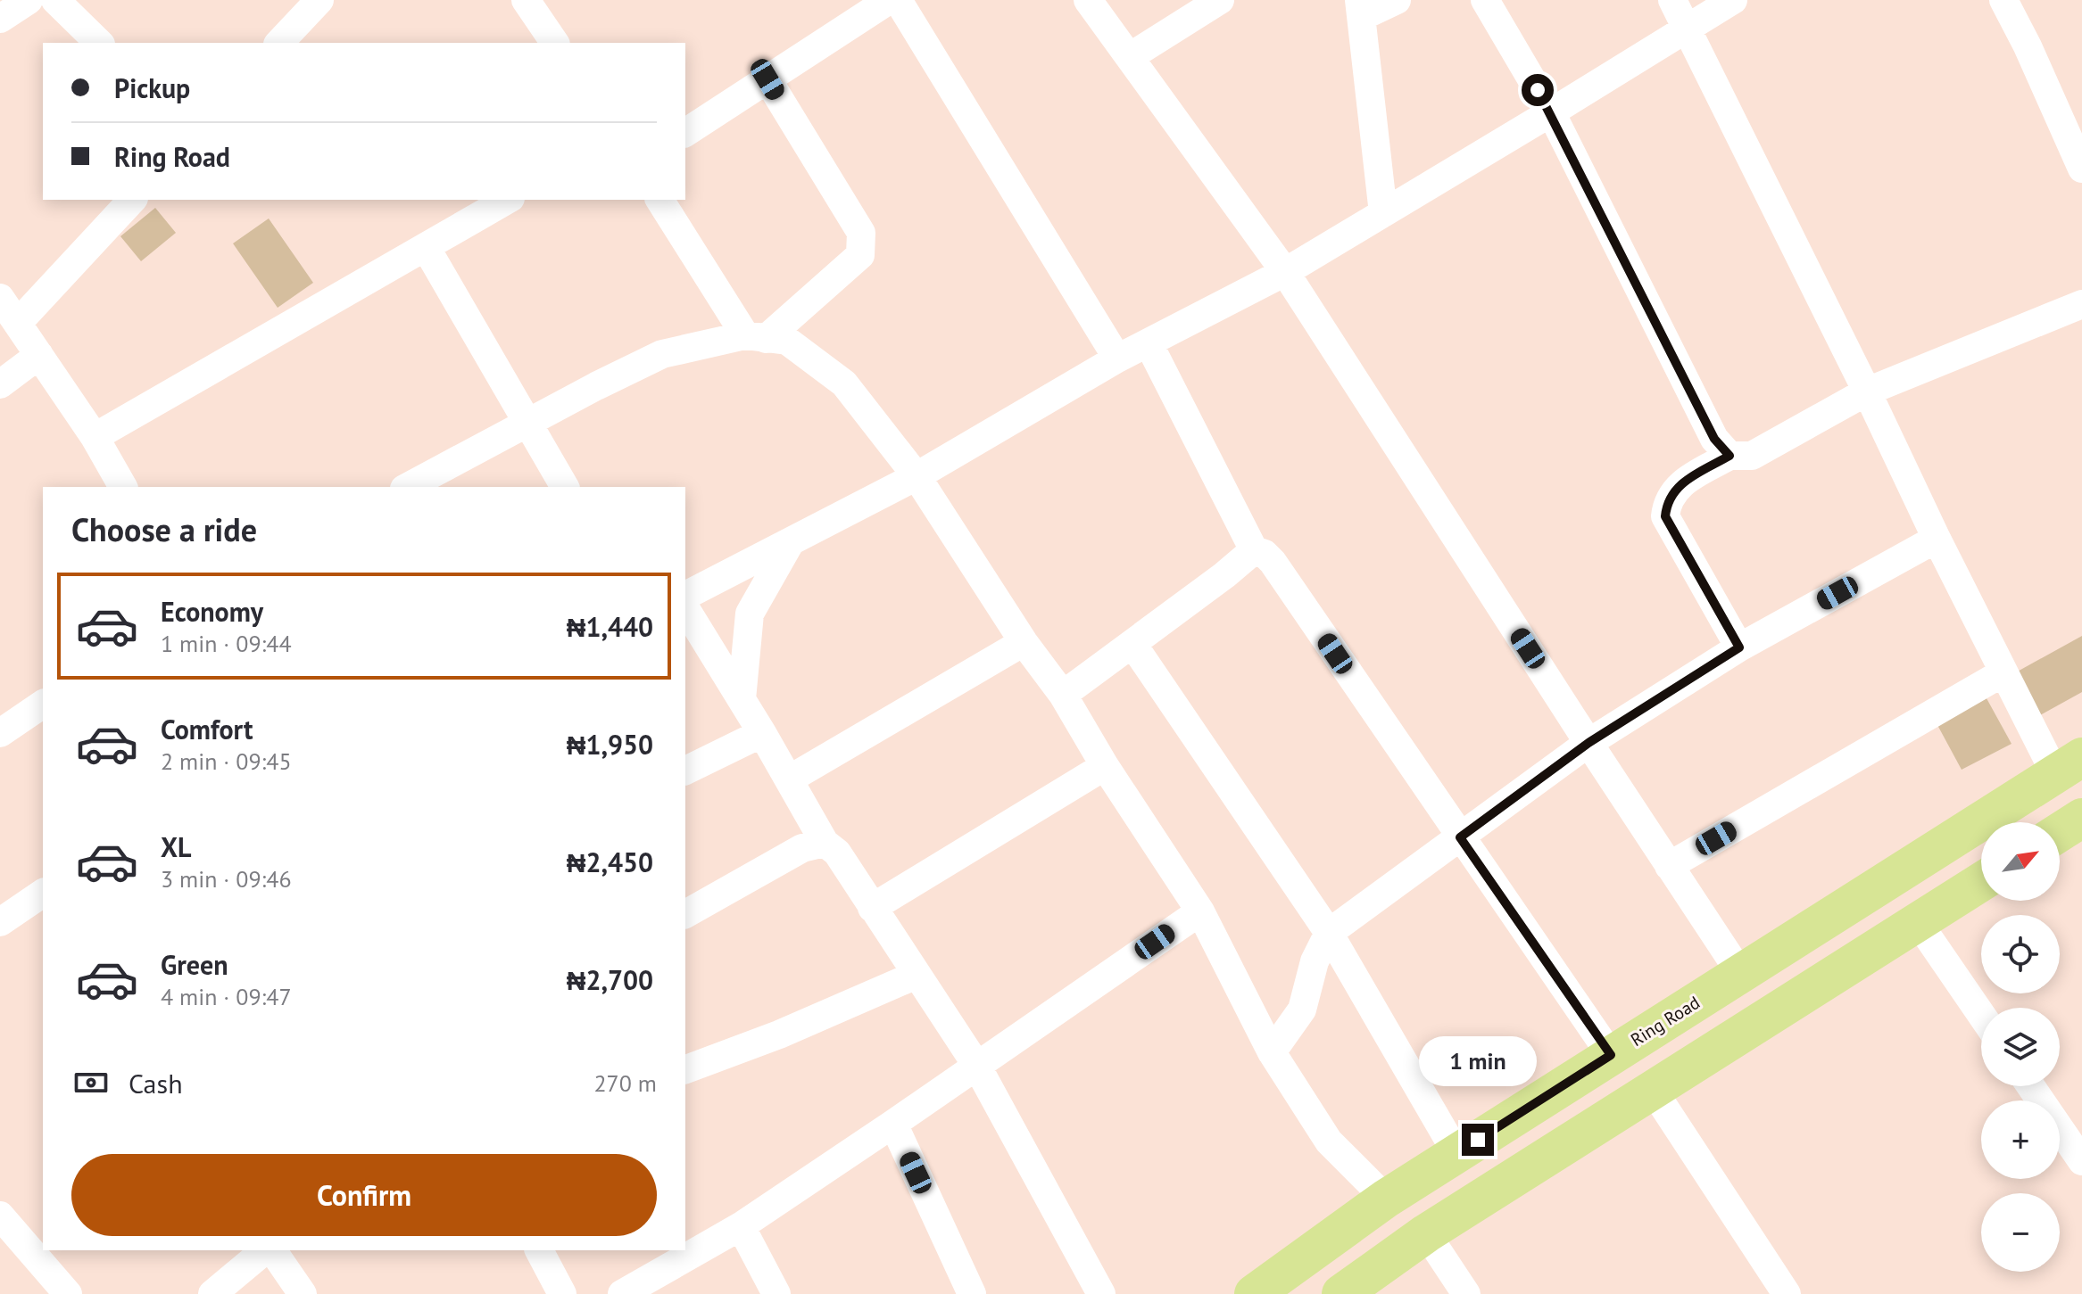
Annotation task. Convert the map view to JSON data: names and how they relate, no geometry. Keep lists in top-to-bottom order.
{
  "streets": {
    "main road": ["Ring Road"]
  },
  "north": "top right",
  "page": {
    "banner": ["Pickup", "Ring Road"],
    "heading": "Choose a ride",
    "list": [
      {
        "name": "Economy",
        "note": "1 min · 09:44",
        "value": "₦1,440"
      },
      {
        "name": "Comfort",
        "note": "2 min · 09:45",
        "value": "₦1,950"
      },
      {
        "name": "XL",
        "note": "3 min · 09:46",
        "value": "₦2,450"
      },
      {
        "name": "Green",
        "note": "4 min · 09:47",
        "value": "₦2,700"
      }
    ],
    "map_buttons": ["+", "−"],
    "bubble": "1 min",
    "pay": ["Cash", "270 m"],
    "buttons": "Confirm"
  }
}
